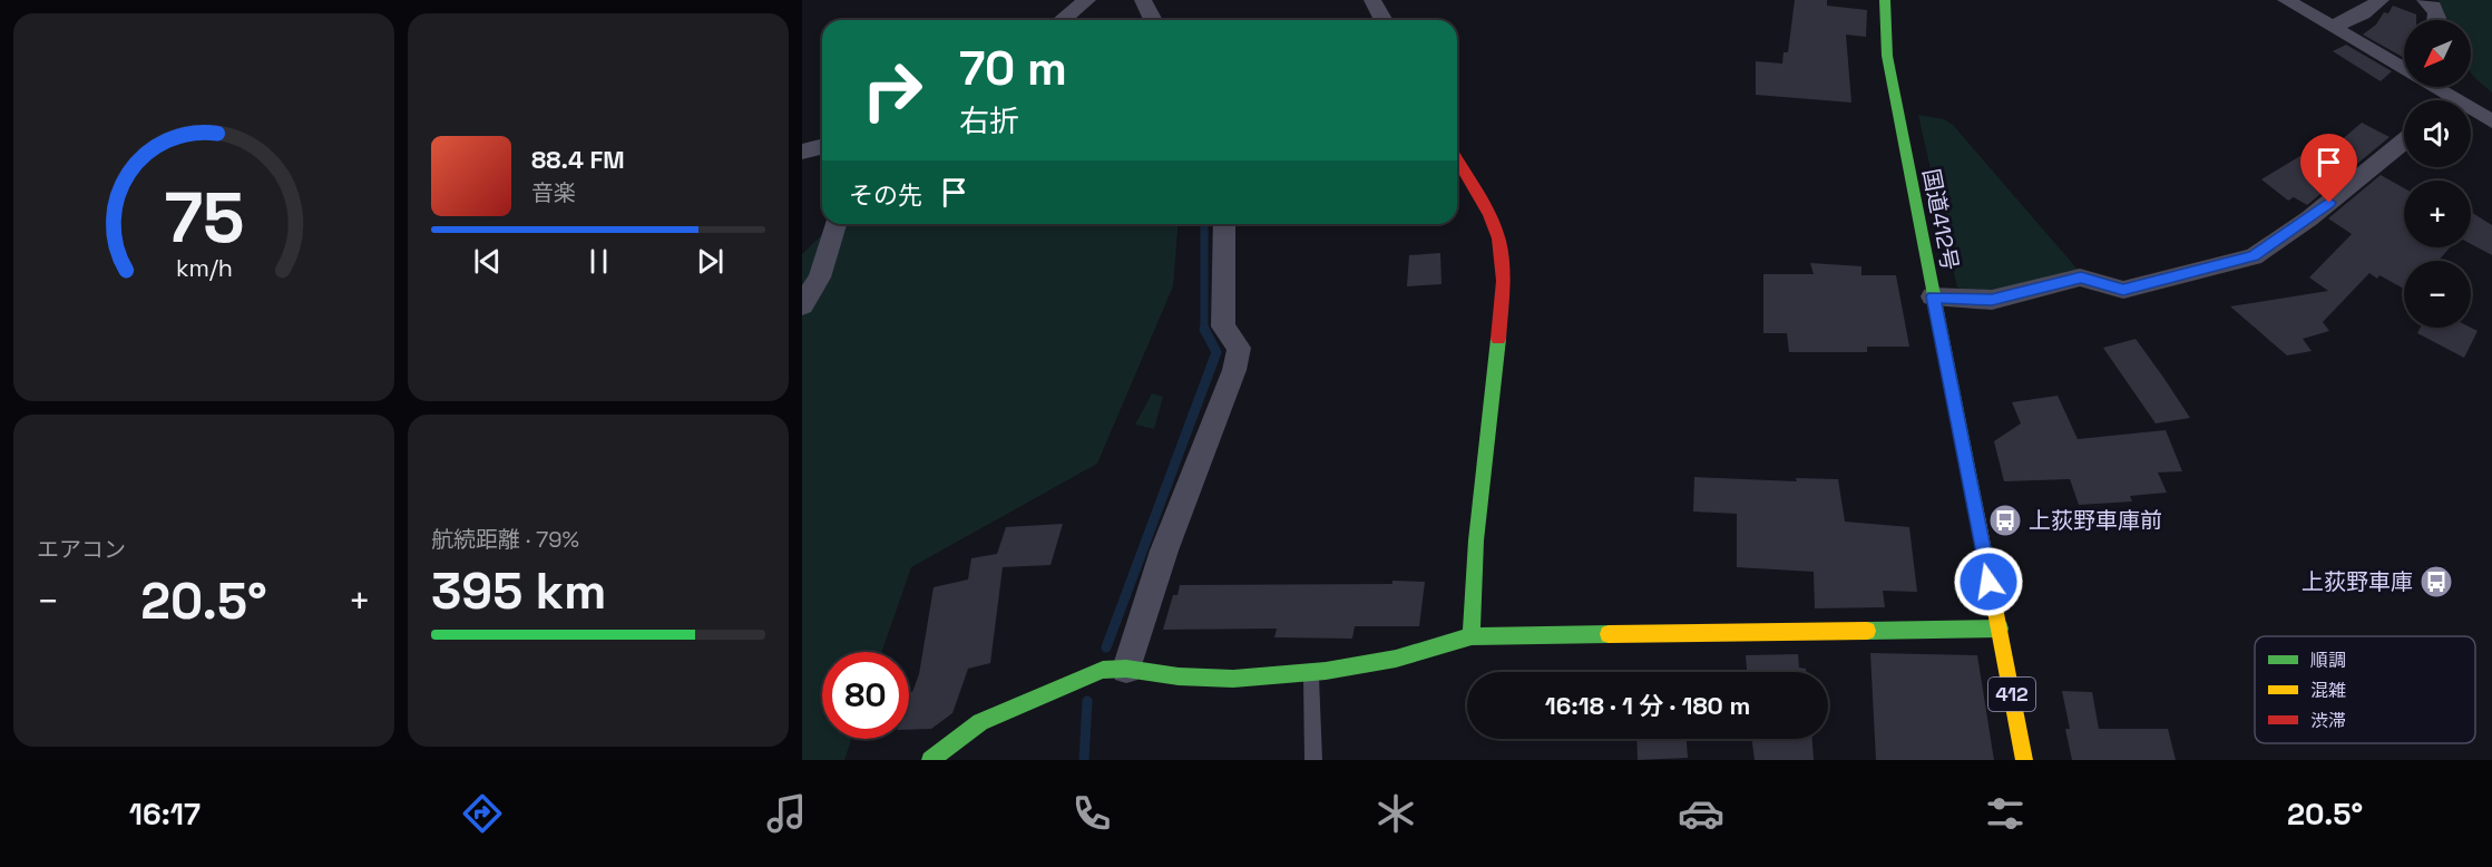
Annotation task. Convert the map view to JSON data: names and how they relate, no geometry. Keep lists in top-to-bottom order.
{
  "streets": {
    "main road": ["国道412号", "412"]
  },
  "places": {
    "bus stop": ["上荻野車庫前", "上荻野車庫"]
  },
  "legend": ["順調", "混雑", "渋滞"],
  "north": "bottom left",
  "page": {
    "map_buttons": ["+", "−"],
    "turn": ["70 m", "右折"],
    "song": ["88.4 FM", "音楽"],
    "then": "その先",
    "tile": [
      "エアコン",
      ["航続距離 · 79%", "395 km"]
    ],
    "heat": ["−", "20.5°", "+"],
    "limit": "80",
    "trip": "16:18 · 1 分 · 180 m",
    "tabs": ["16:17", "20.5°"],
    "gauge": ["75", "km/h"]
  }
}
